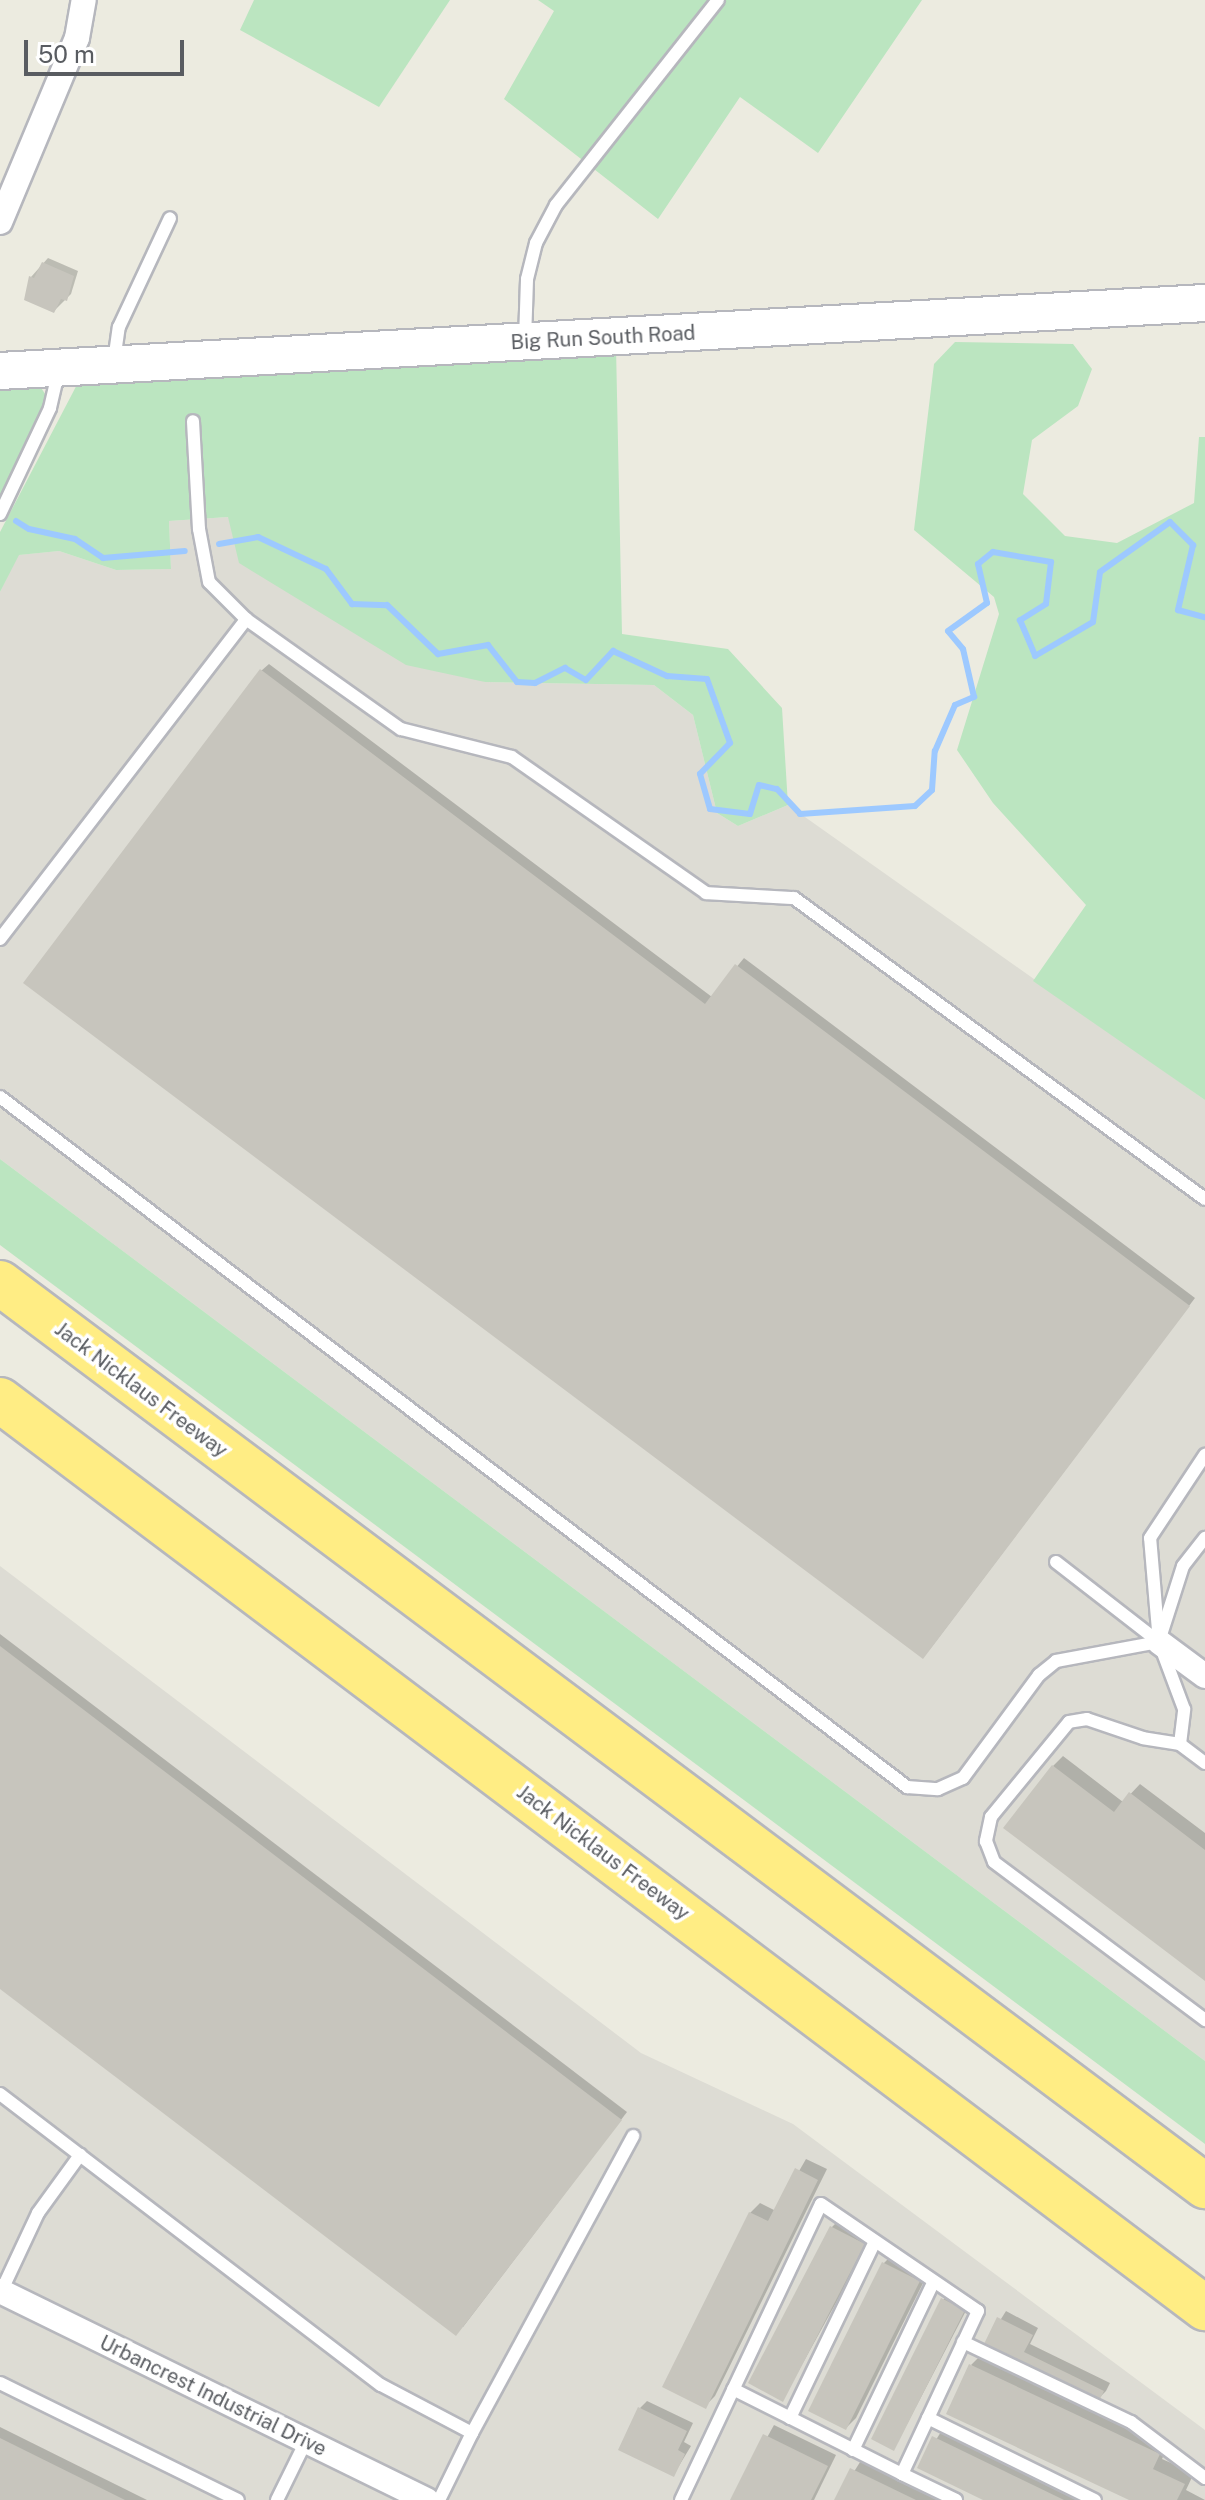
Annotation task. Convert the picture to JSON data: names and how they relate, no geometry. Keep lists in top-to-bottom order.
{
  "streets": {
    "highway": ["Jack Nicklaus Freeway"],
    "street": ["Big Run South Road", "Urbancrest Industrial Drive"]
  },
  "scale_bar": "50 m"
}
